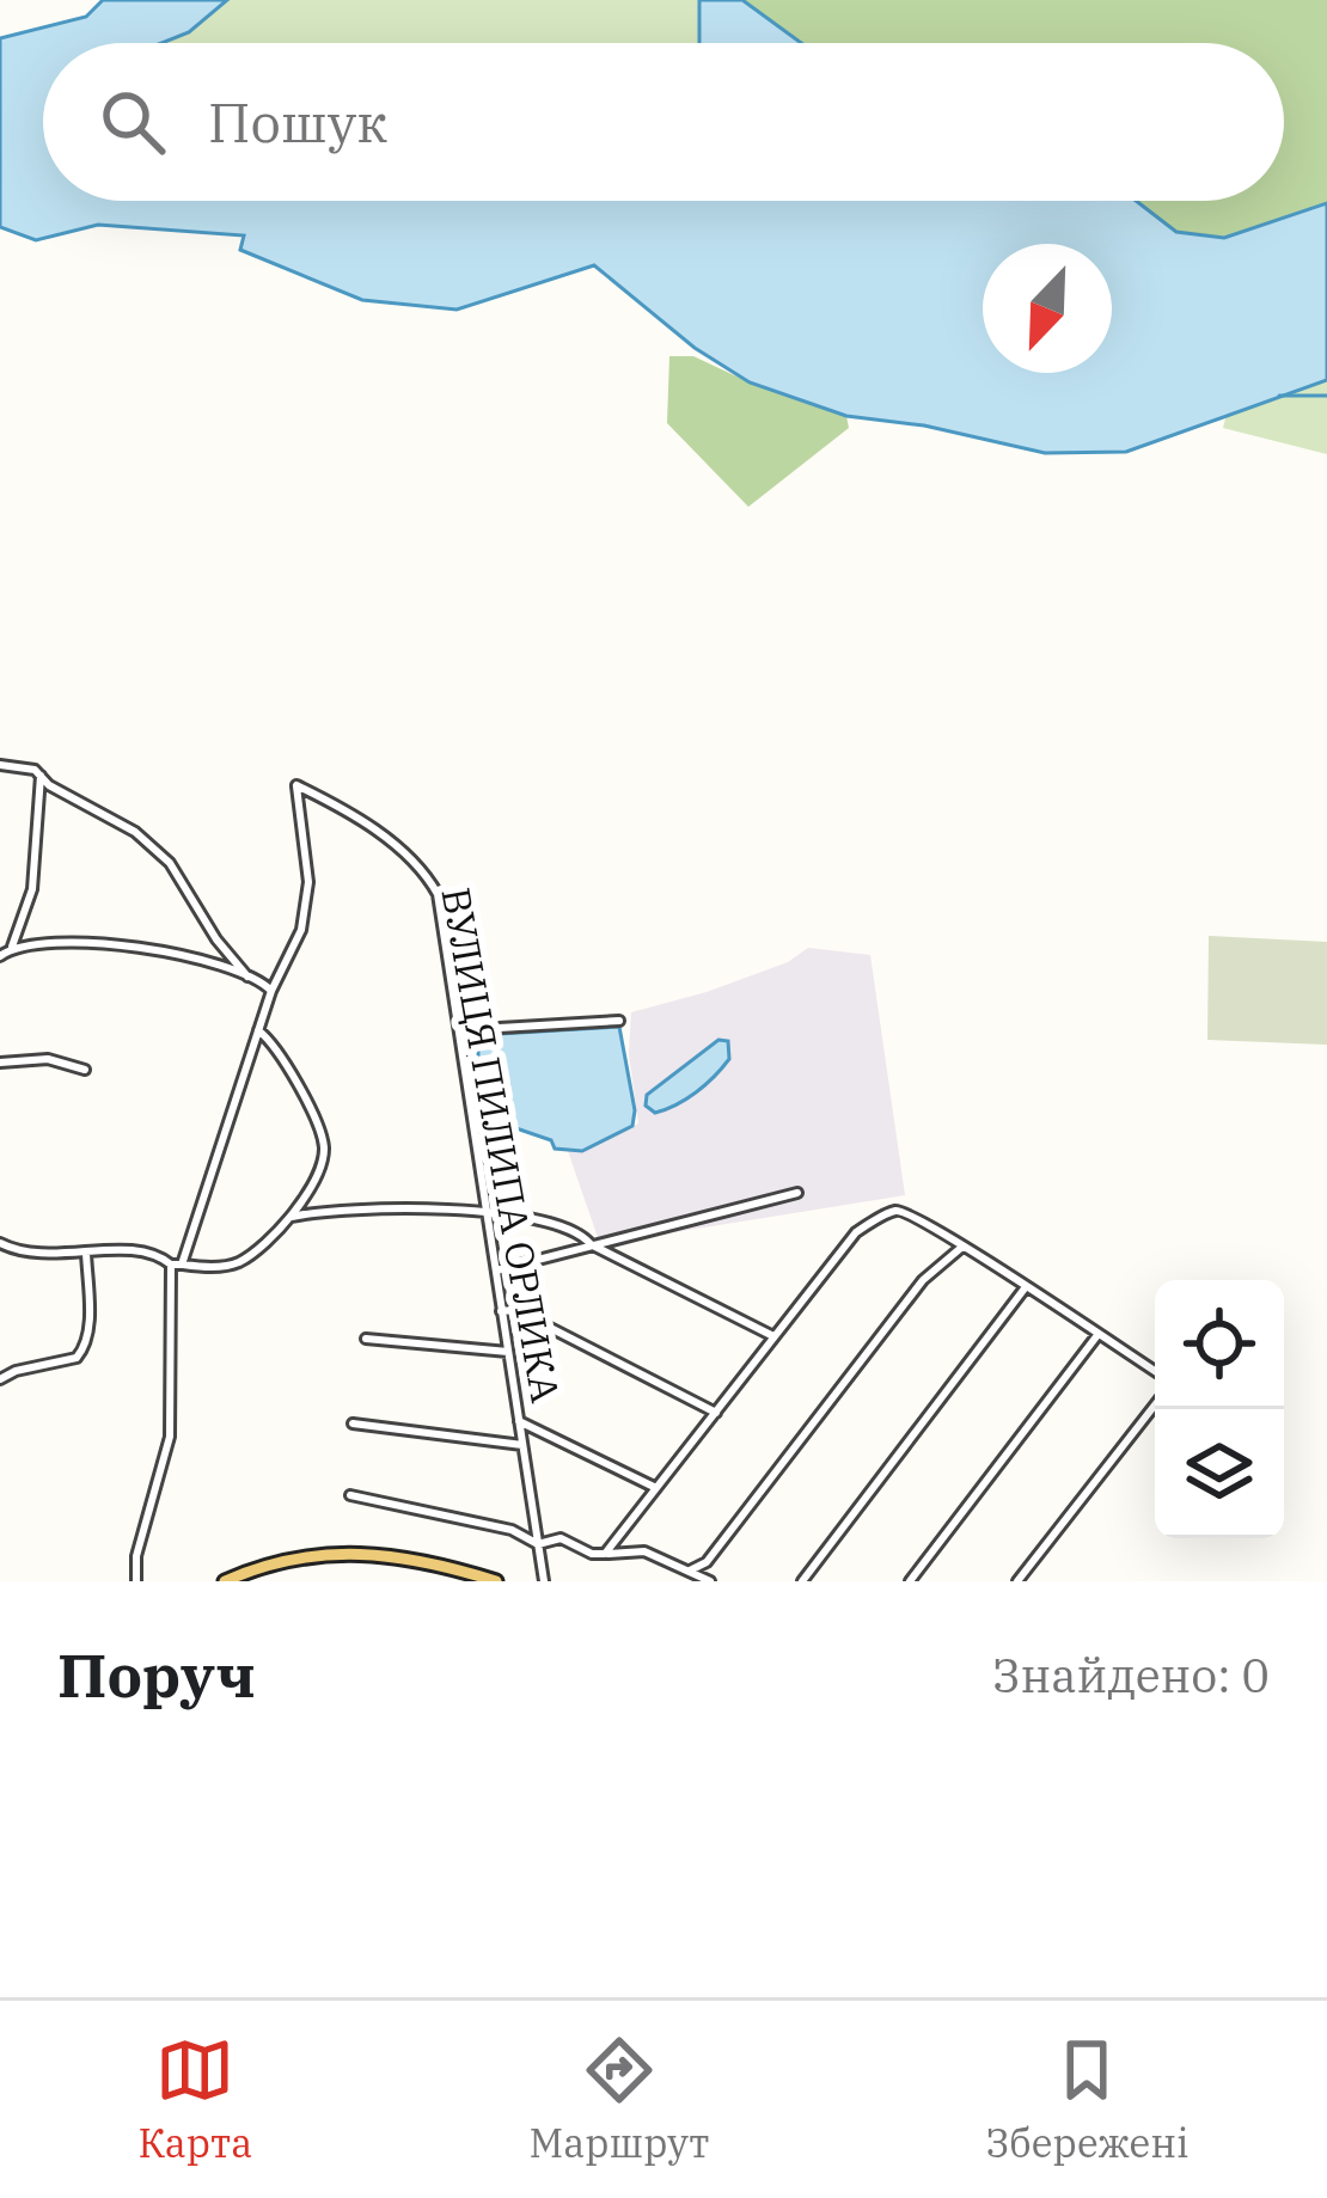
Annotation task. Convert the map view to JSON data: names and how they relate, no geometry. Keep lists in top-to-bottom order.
{
  "streets": {
    "street": ["ВУЛИЦЯ ПИЛИПА ОРЛИКА"]
  },
  "north": "bottom left",
  "page": {
    "search": "Пошук",
    "heading": ["Поруч", "Знайдено: 0"],
    "nav": ["Карта", "Маршрут", "Збережені"]
  }
}
